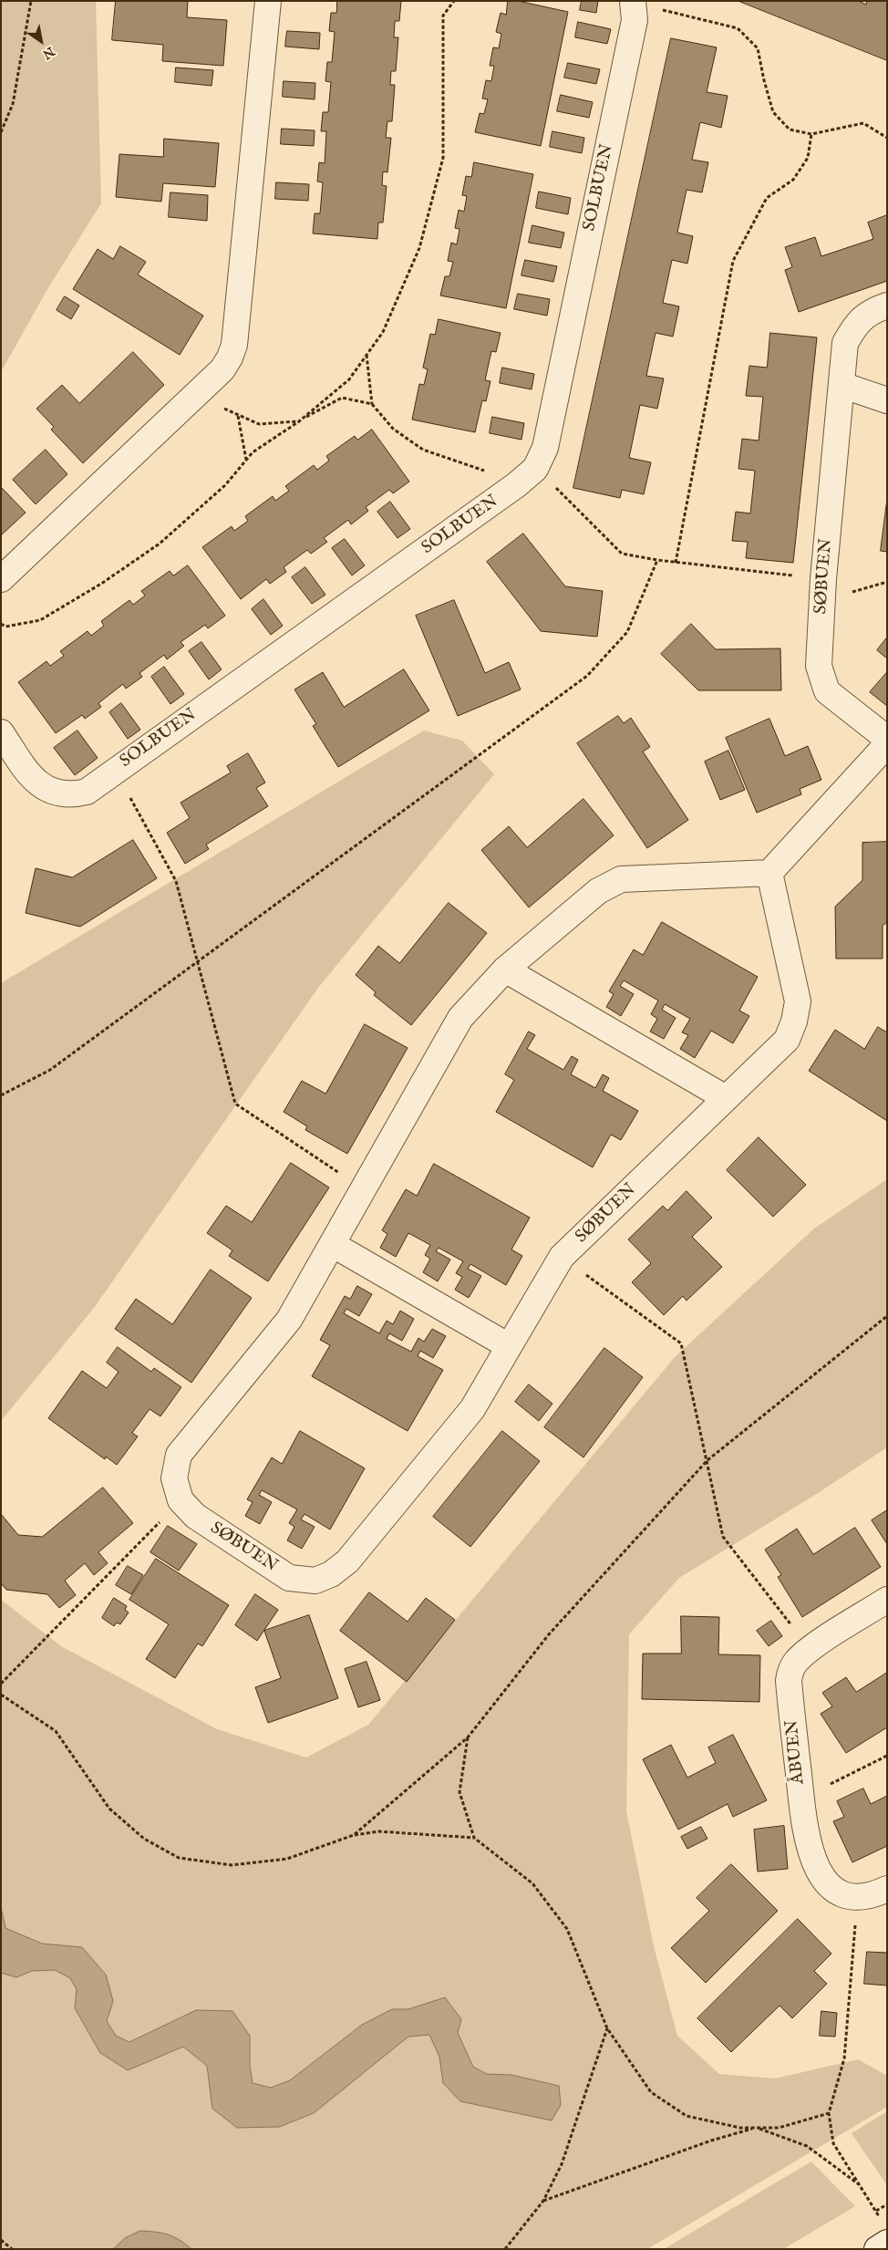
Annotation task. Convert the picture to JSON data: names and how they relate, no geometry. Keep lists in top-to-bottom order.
{
  "streets": {
    "street": ["SOLBUEN", "SØBUEN", "ÅBUEN"]
  },
  "north": "bottom right"
}
